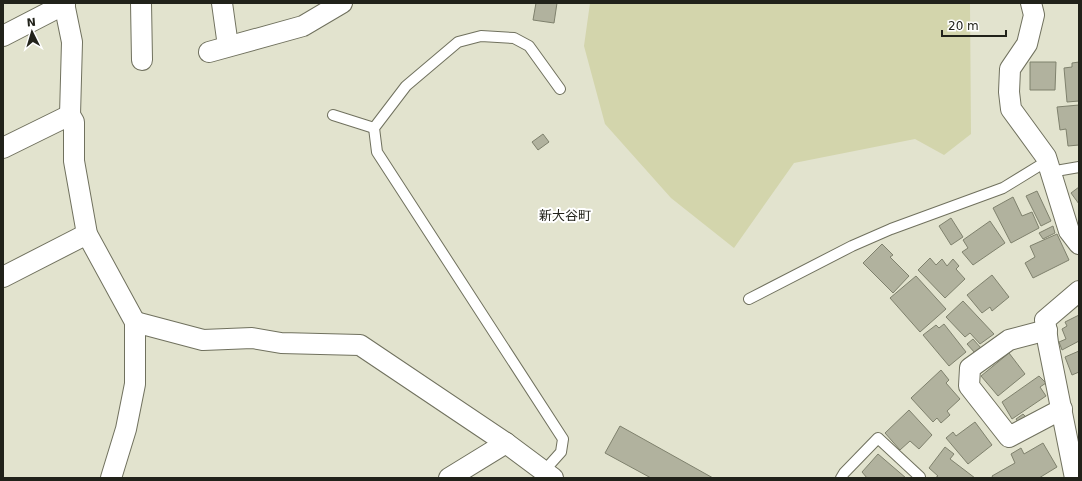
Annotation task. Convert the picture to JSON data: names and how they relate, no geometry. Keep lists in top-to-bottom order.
{
  "districts": ["新大谷町"],
  "scale_bar": "20 m",
  "north": "top"
}
